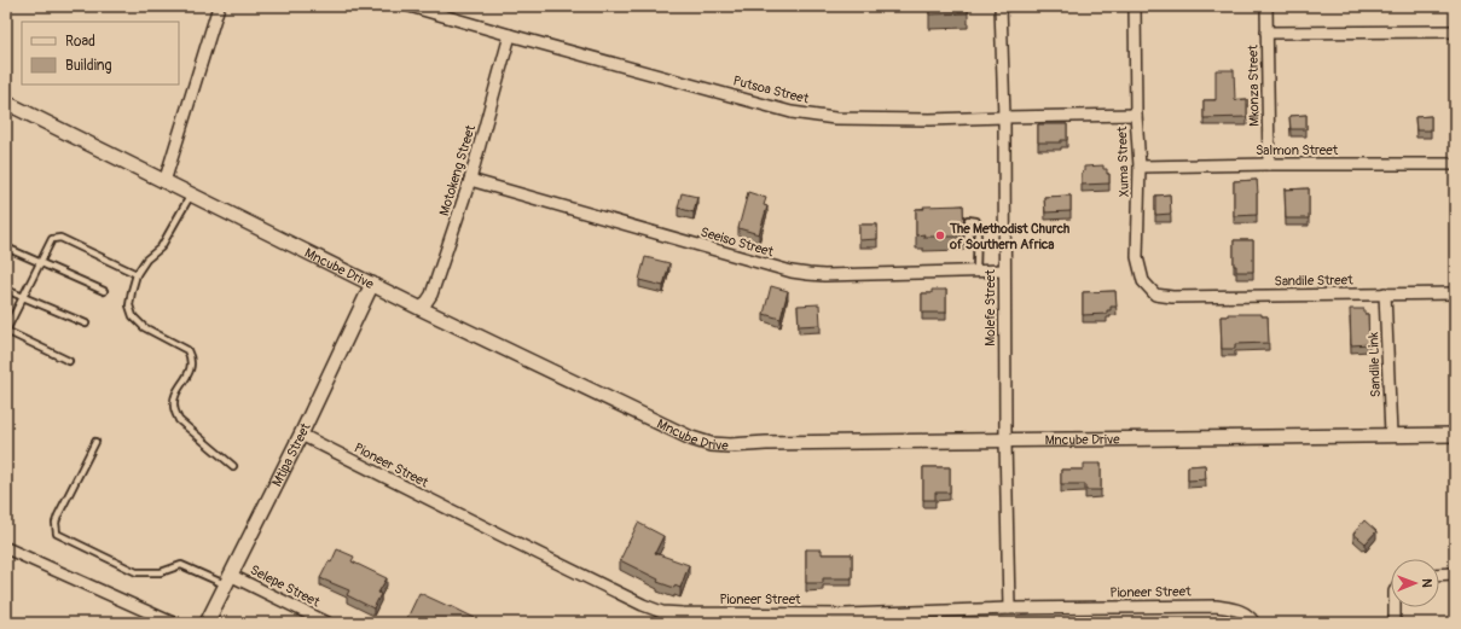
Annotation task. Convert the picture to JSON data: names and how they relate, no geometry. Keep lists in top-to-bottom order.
{
  "streets": {
    "street": [
      "Mkonza Street",
      "Putsoa Street",
      "Salmon Street",
      "Xuma Street",
      "Motokeng Street",
      "Seeiso Street",
      "Mncube Drive",
      "Sandile Street",
      "Molefe Street",
      "Sandile Link",
      "Mtipa Street",
      "Pioneer Street",
      "Selepe Street"
    ]
  },
  "crossings": [
    ["Mkonza Street", "Salmon Street"],
    ["Putsoa Street", "Xuma Street"],
    ["Putsoa Street", "Motokeng Street"],
    ["Putsoa Street", "Molefe Street"],
    ["Salmon Street", "Xuma Street"],
    ["Xuma Street", "Sandile Street"],
    ["Motokeng Street", "Seeiso Street"],
    ["Motokeng Street", "Mncube Drive"],
    ["Seeiso Street", "Molefe Street"],
    ["Mncube Drive", "Molefe Street"],
    ["Mncube Drive", "Sandile Link"],
    ["Mncube Drive", "Mtipa Street"],
    ["Sandile Street", "Sandile Link"],
    ["Molefe Street", "Pioneer Street"],
    ["Mtipa Street", "Pioneer Street"],
    ["Mtipa Street", "Selepe Street"]
  ],
  "places": ["The Methodist Church of Southern Africa"],
  "legend": ["Road", "Building"],
  "north": "right"
}
